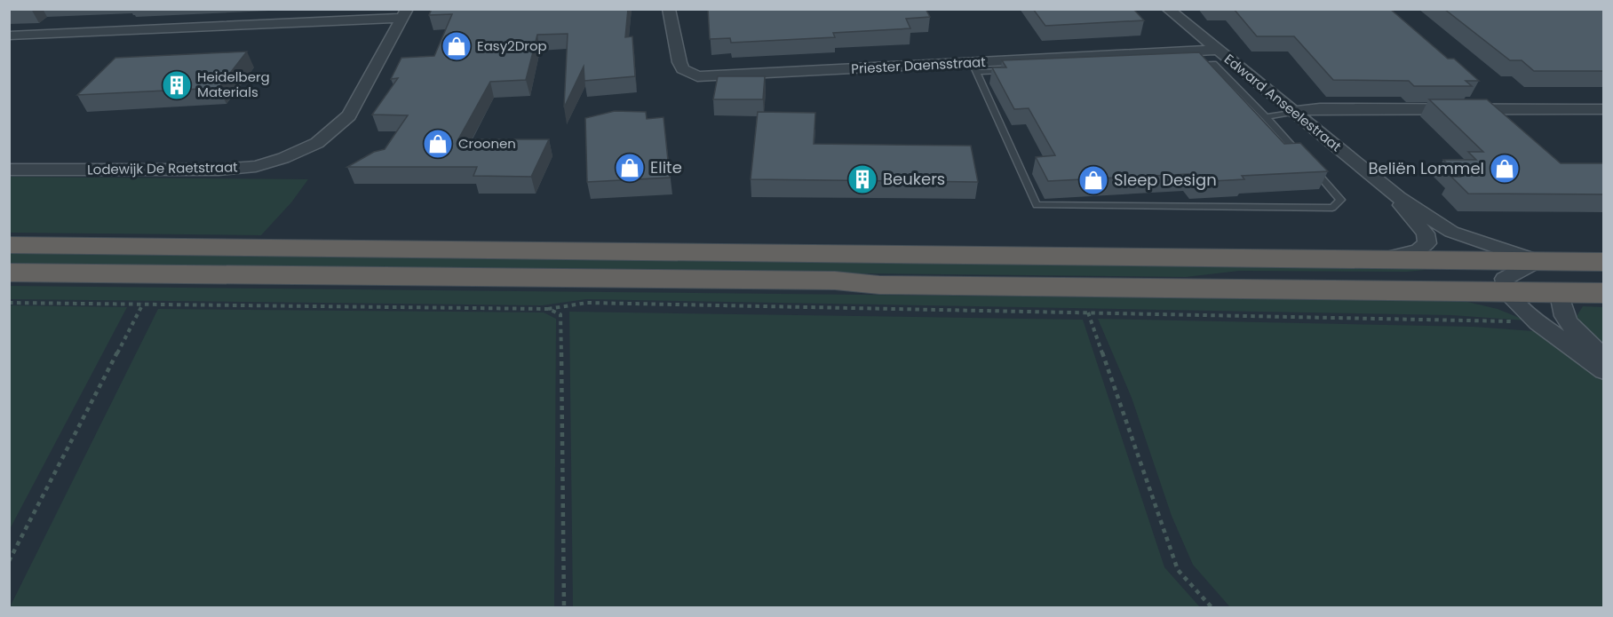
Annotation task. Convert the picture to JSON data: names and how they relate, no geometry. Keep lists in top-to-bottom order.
{
  "streets": {
    "street": ["Priester Daensstraat", "Edward Anseelestraat", "Lodewijk De Raetstraat"]
  },
  "crossings": [
    ["Priester Daensstraat", "Edward Anseelestraat"]
  ],
  "places": {
    "shop": [
      "Easy2Drop",
      "Croonen",
      "Elite",
      "Beliën Lommel",
      "Sleep Design"
    ],
    "building": ["Heidelberg Materials", "Beukers"]
  }
}
